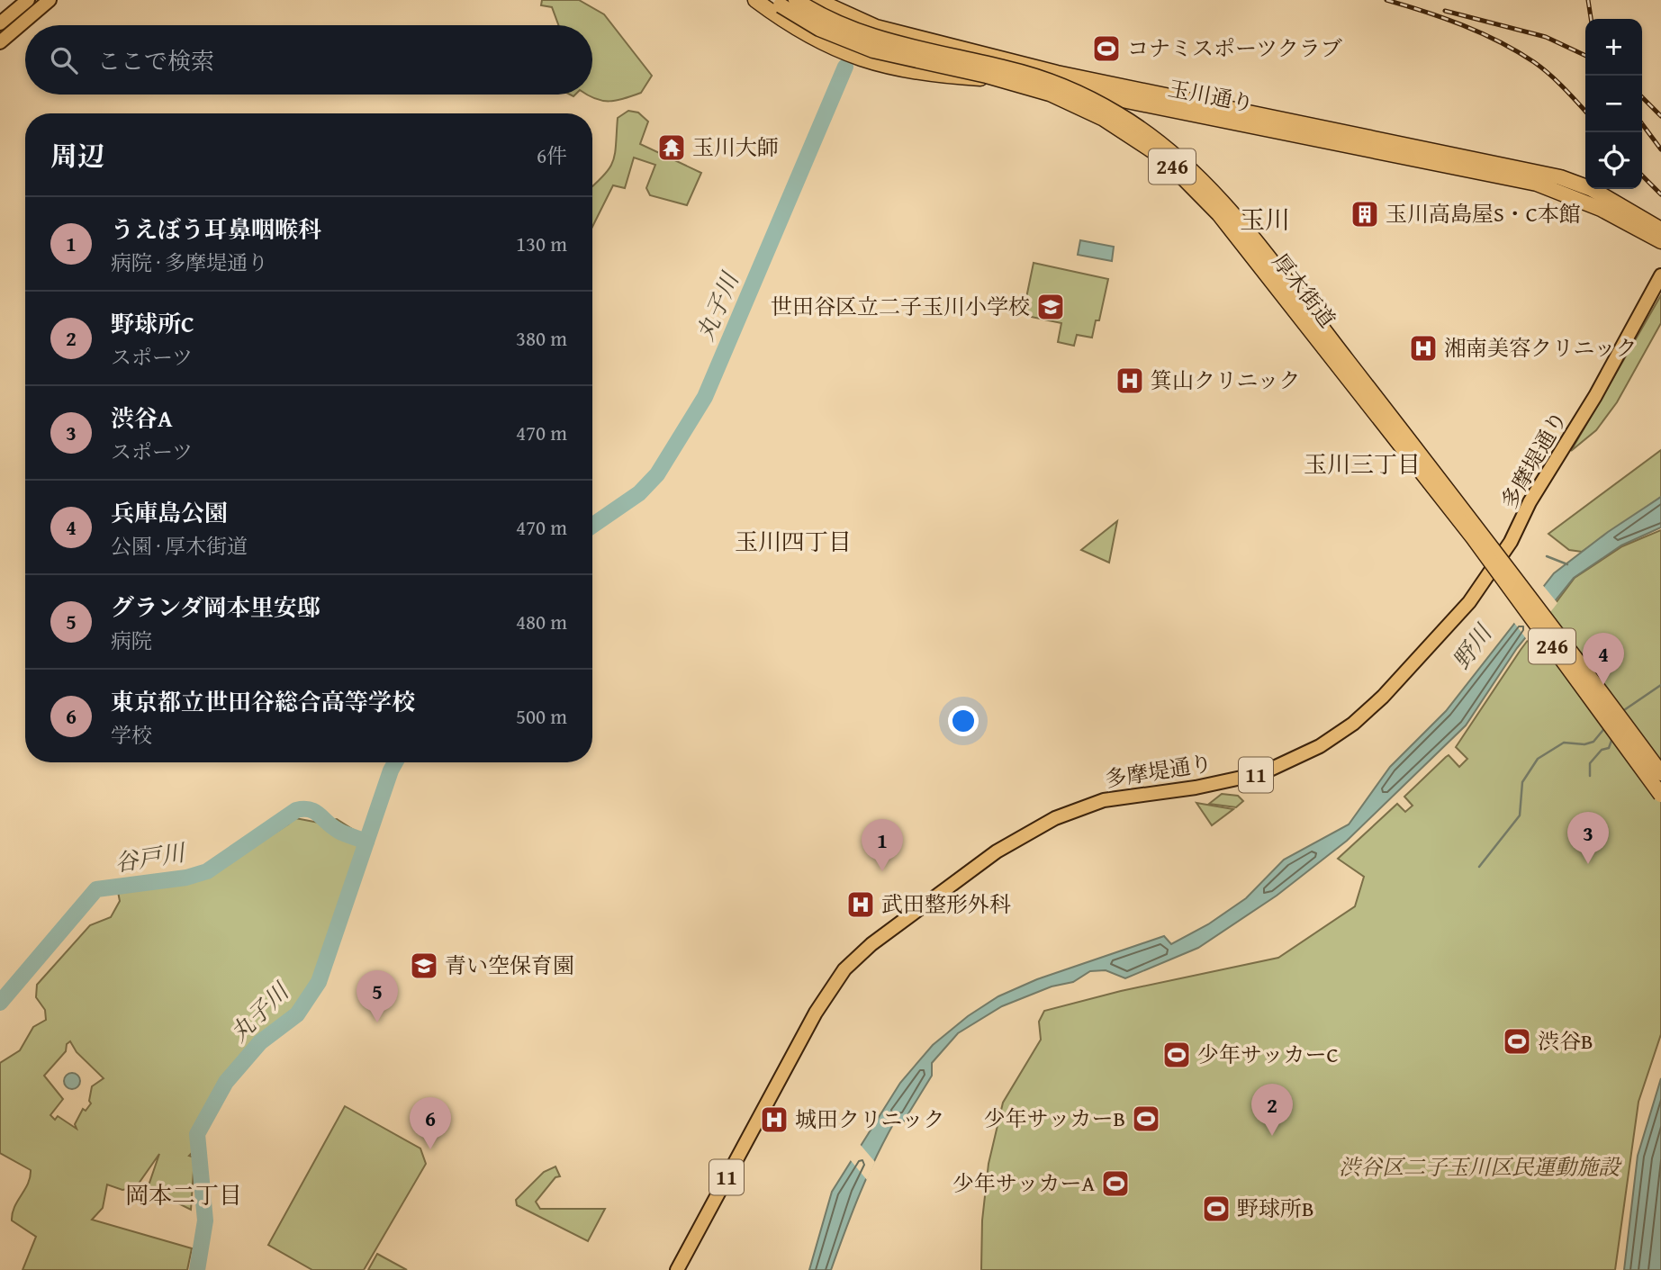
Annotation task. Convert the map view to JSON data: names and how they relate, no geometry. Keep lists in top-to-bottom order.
{
  "streets": {
    "highway": ["玉川通り", "246", "厚木街道"],
    "main road": ["多摩堤通り", "11"]
  },
  "districts": [
    "玉川",
    "玉川三丁目",
    "玉川四丁目",
    "岡本二丁目"
  ],
  "water": ["丸子川", "野川", "谷戸川"],
  "parks": ["渋谷区二子玉川区民運動施設"],
  "places": {
    "sports": [
      "コナミスポーツクラブ",
      "渋谷B",
      "少年サッカーC",
      "少年サッカーB",
      "少年サッカーA",
      "野球所B"
    ],
    "temple": ["玉川大師"],
    "building": ["玉川高島屋S・C本館"],
    "school or university": ["世田谷区立二子玉川小学校", "青い空保育園"],
    "hospital": [
      "湘南美容クリニック",
      "箕山クリニック",
      "武田整形外科",
      "城田クリニック"
    ]
  },
  "page": {
    "map_buttons": ["+", "−"],
    "search": "ここで検索",
    "heading": ["周辺", "6件"],
    "list": [
      {
        "mark": "1",
        "name": "うえぼう耳鼻咽喉科",
        "note": "病院 · 多摩堤通り",
        "value": "130 m"
      },
      {
        "mark": "2",
        "name": "野球所C",
        "note": "スポーツ",
        "value": "380 m"
      },
      {
        "mark": "3",
        "name": "渋谷A",
        "note": "スポーツ",
        "value": "470 m"
      },
      {
        "mark": "4",
        "name": "兵庫島公園",
        "note": "公園 · 厚木街道",
        "value": "470 m"
      },
      {
        "mark": "5",
        "name": "グランダ岡本里安邸",
        "note": "病院",
        "value": "480 m"
      },
      {
        "mark": "6",
        "name": "東京都立世田谷総合高等学校",
        "note": "学校",
        "value": "500 m"
      }
    ],
    "pins": [
      "4",
      "3",
      "1",
      "5",
      "2",
      "6"
    ]
  }
}
